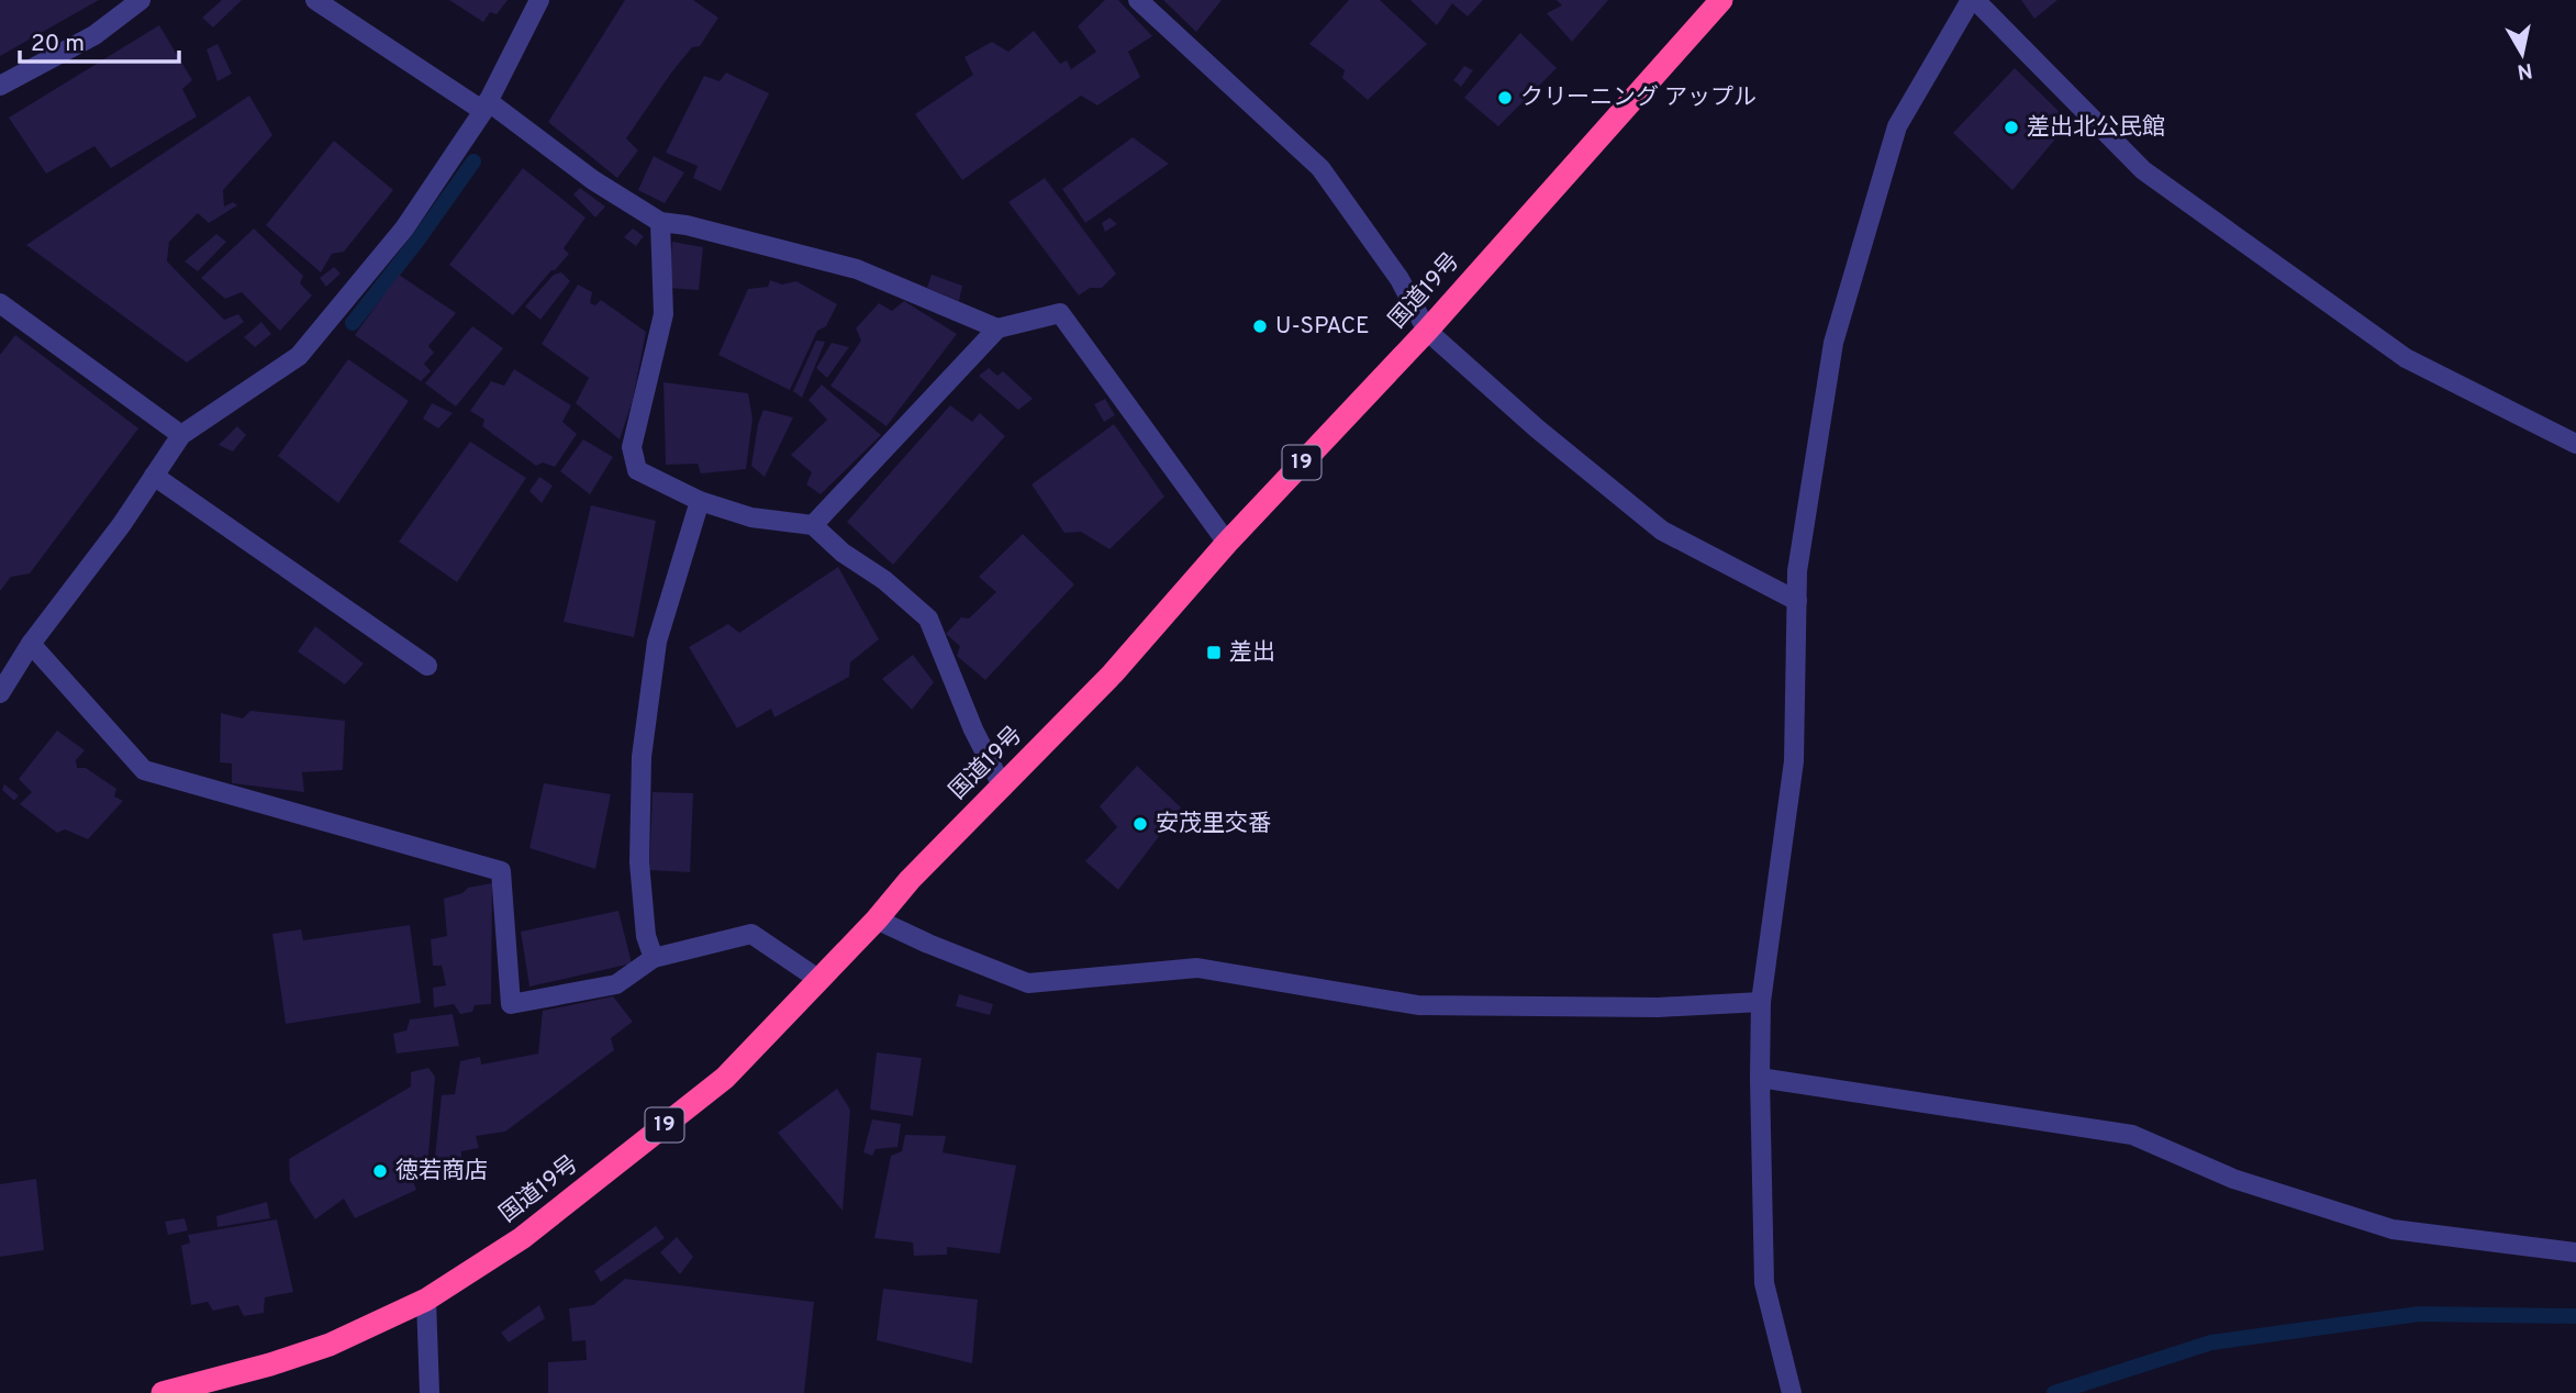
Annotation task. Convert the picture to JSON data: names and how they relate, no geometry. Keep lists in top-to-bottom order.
{
  "streets": {
    "highway": ["国道19号", "19"]
  },
  "places": {
    "other": [
      "クリーニング アップル",
      "差出北公民館",
      "U-SPACE",
      "安茂里交番",
      "徳若商店"
    ],
    "transit": ["差出"]
  },
  "scale_bar": "20 m",
  "north": "bottom"
}
